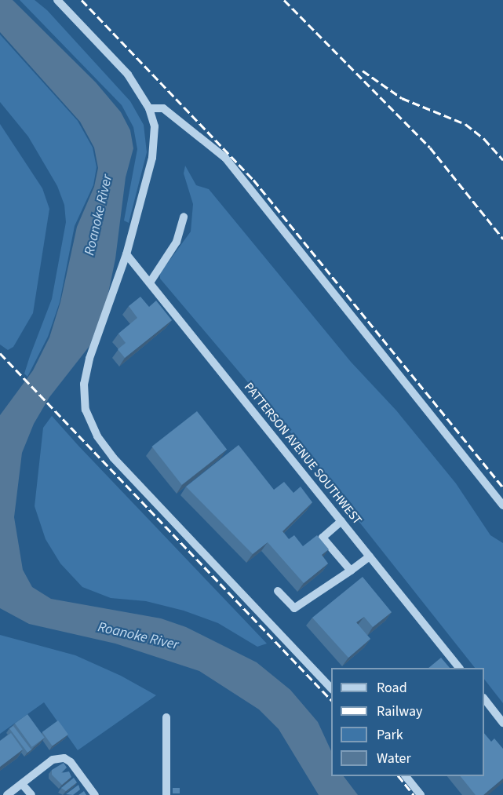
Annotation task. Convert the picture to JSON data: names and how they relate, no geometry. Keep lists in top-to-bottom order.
{
  "streets": {
    "street": ["PATTERSON AVENUE SOUTHWEST"]
  },
  "water": ["Roanoke River"],
  "legend": [
    "Road",
    "Railway",
    "Park",
    "Water"
  ]
}
